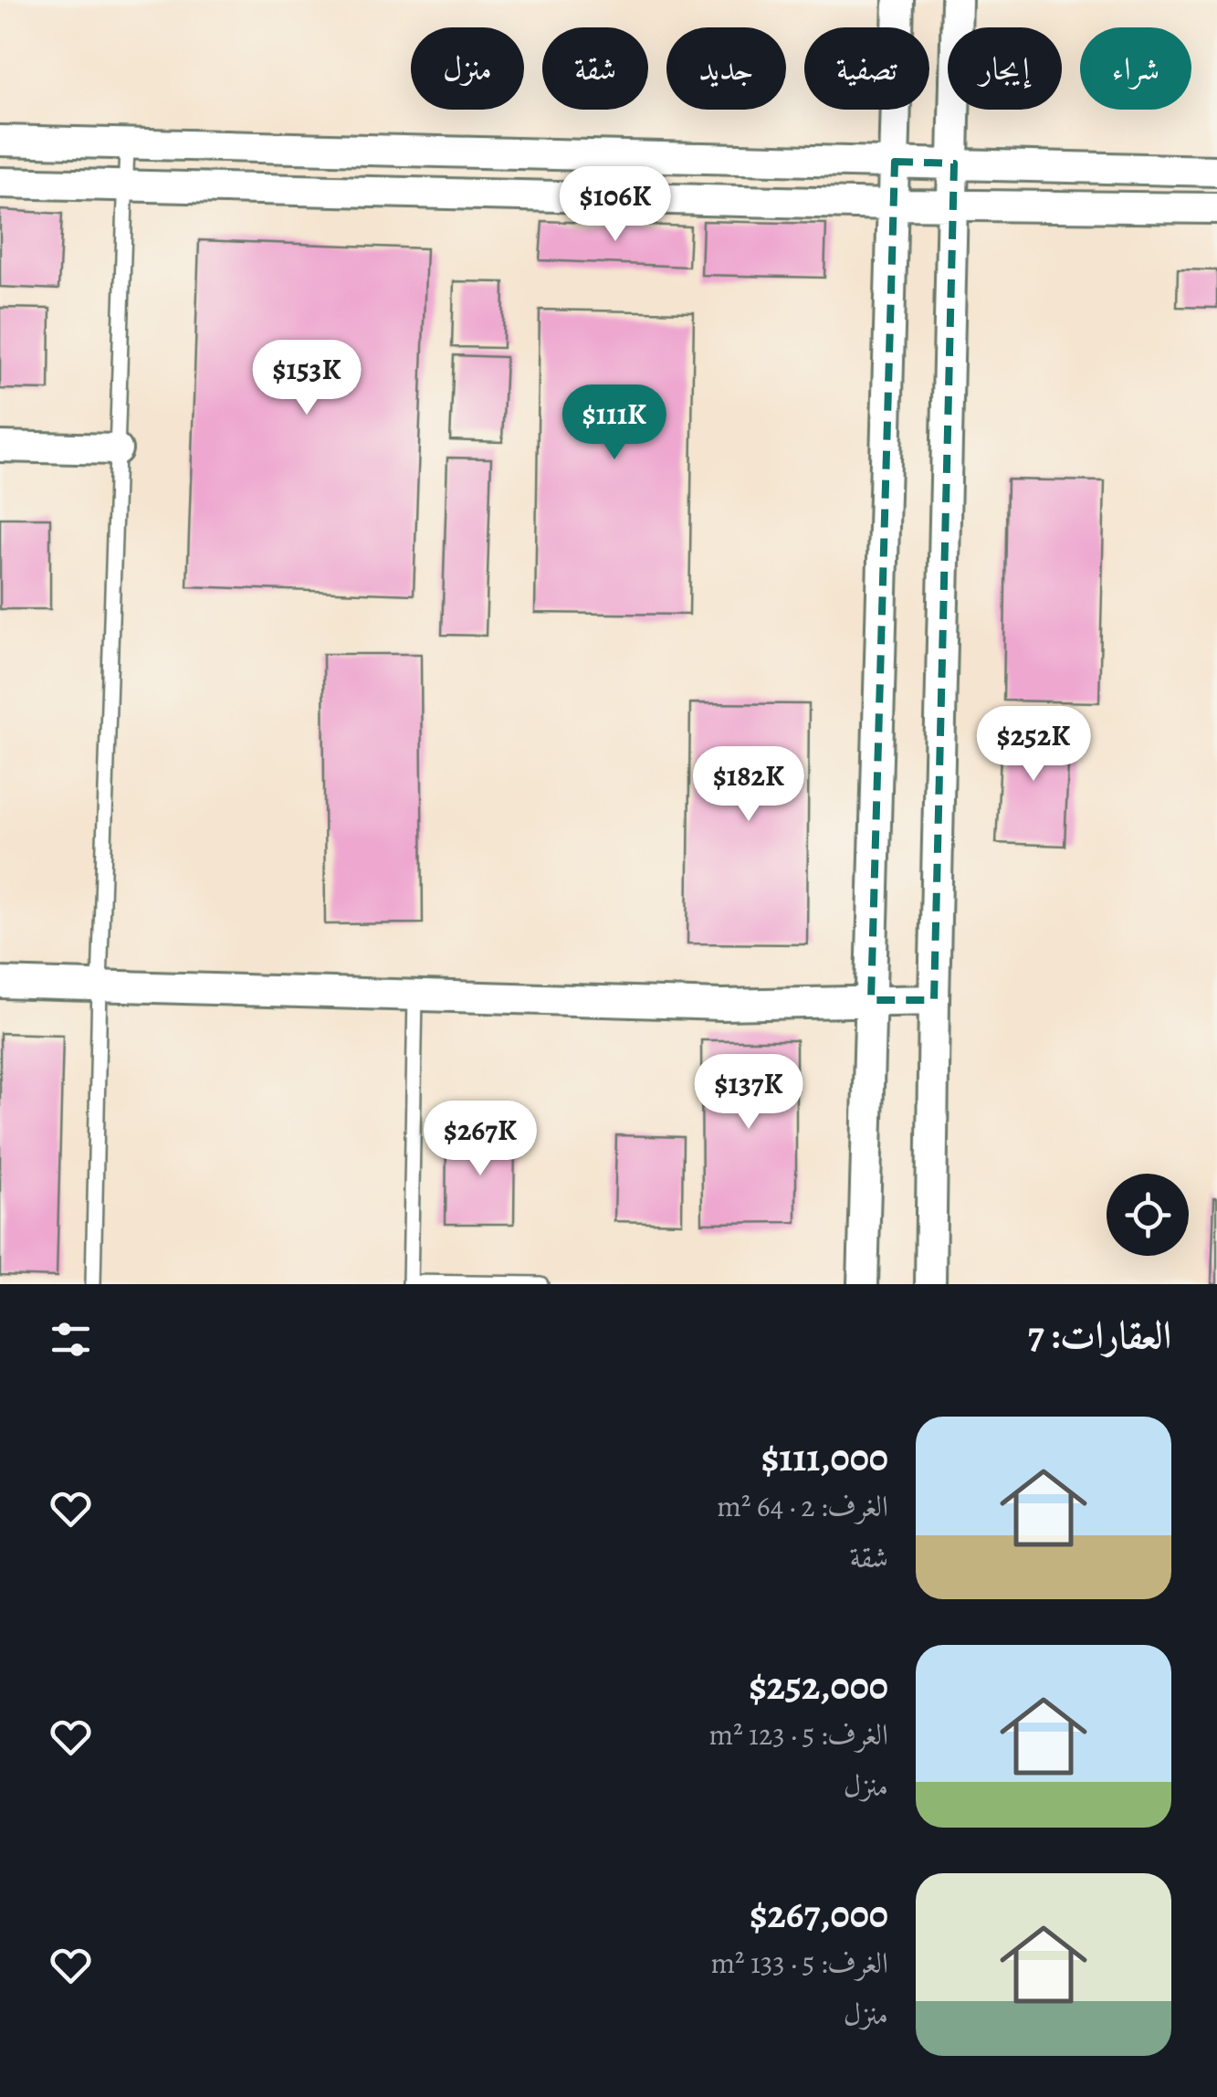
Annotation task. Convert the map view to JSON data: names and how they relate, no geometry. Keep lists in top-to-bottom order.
{
  "page": {
    "chip": [
      "شراء",
      "إيجار",
      "تصفية",
      "جديد",
      "شقة",
      "منزل"
    ],
    "price": [
      "$106K",
      "$153K",
      "$111K",
      "$252K",
      "$182K",
      "$137K",
      "$267K"
    ],
    "heading": "العقارات: 7",
    "list": [
      {
        "name": "$111,000",
        "note": "الغرف: 2 · 64 m² · شقة"
      },
      {
        "name": "$252,000",
        "note": "الغرف: 5 · 123 m² · منزل"
      },
      {
        "name": "$267,000",
        "note": "الغرف: 5 · 133 m² · منزل"
      }
    ]
  }
}
